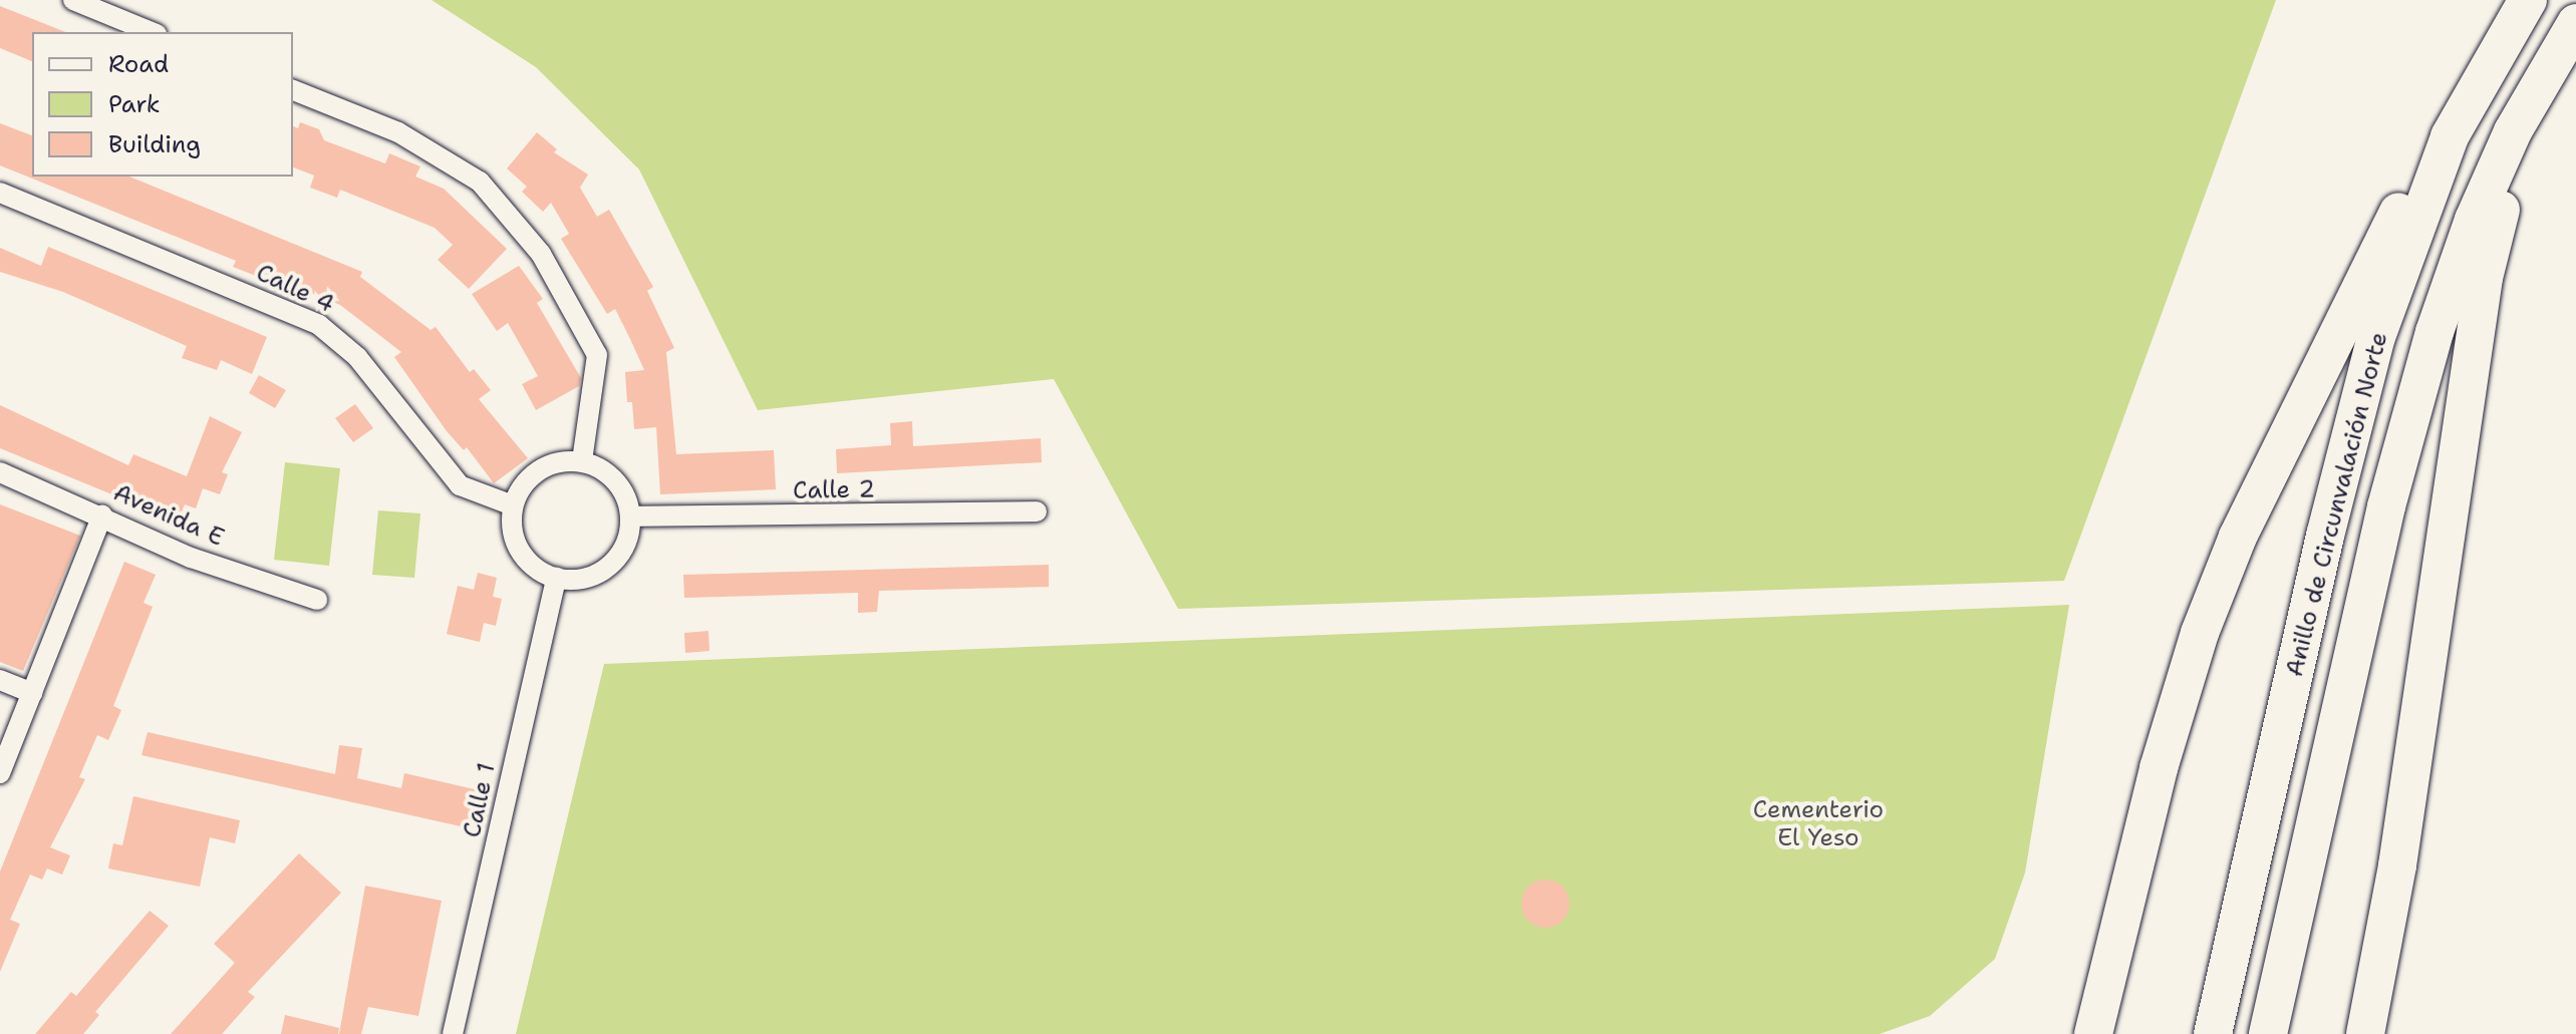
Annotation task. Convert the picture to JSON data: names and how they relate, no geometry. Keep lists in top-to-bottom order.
{
  "streets": {
    "highway": ["Anillo de Circunvalación Norte"],
    "street": [
      "Calle 4",
      "Calle 2",
      "Avenida E",
      "Calle 1"
    ]
  },
  "crossings": [
    ["Calle 4", "Calle 2"],
    ["Calle 4", "Calle 1"],
    ["Calle 2", "Calle 1"]
  ],
  "parks": ["Cementerio El Yeso"],
  "legend": ["Road", "Park", "Building"]
}
